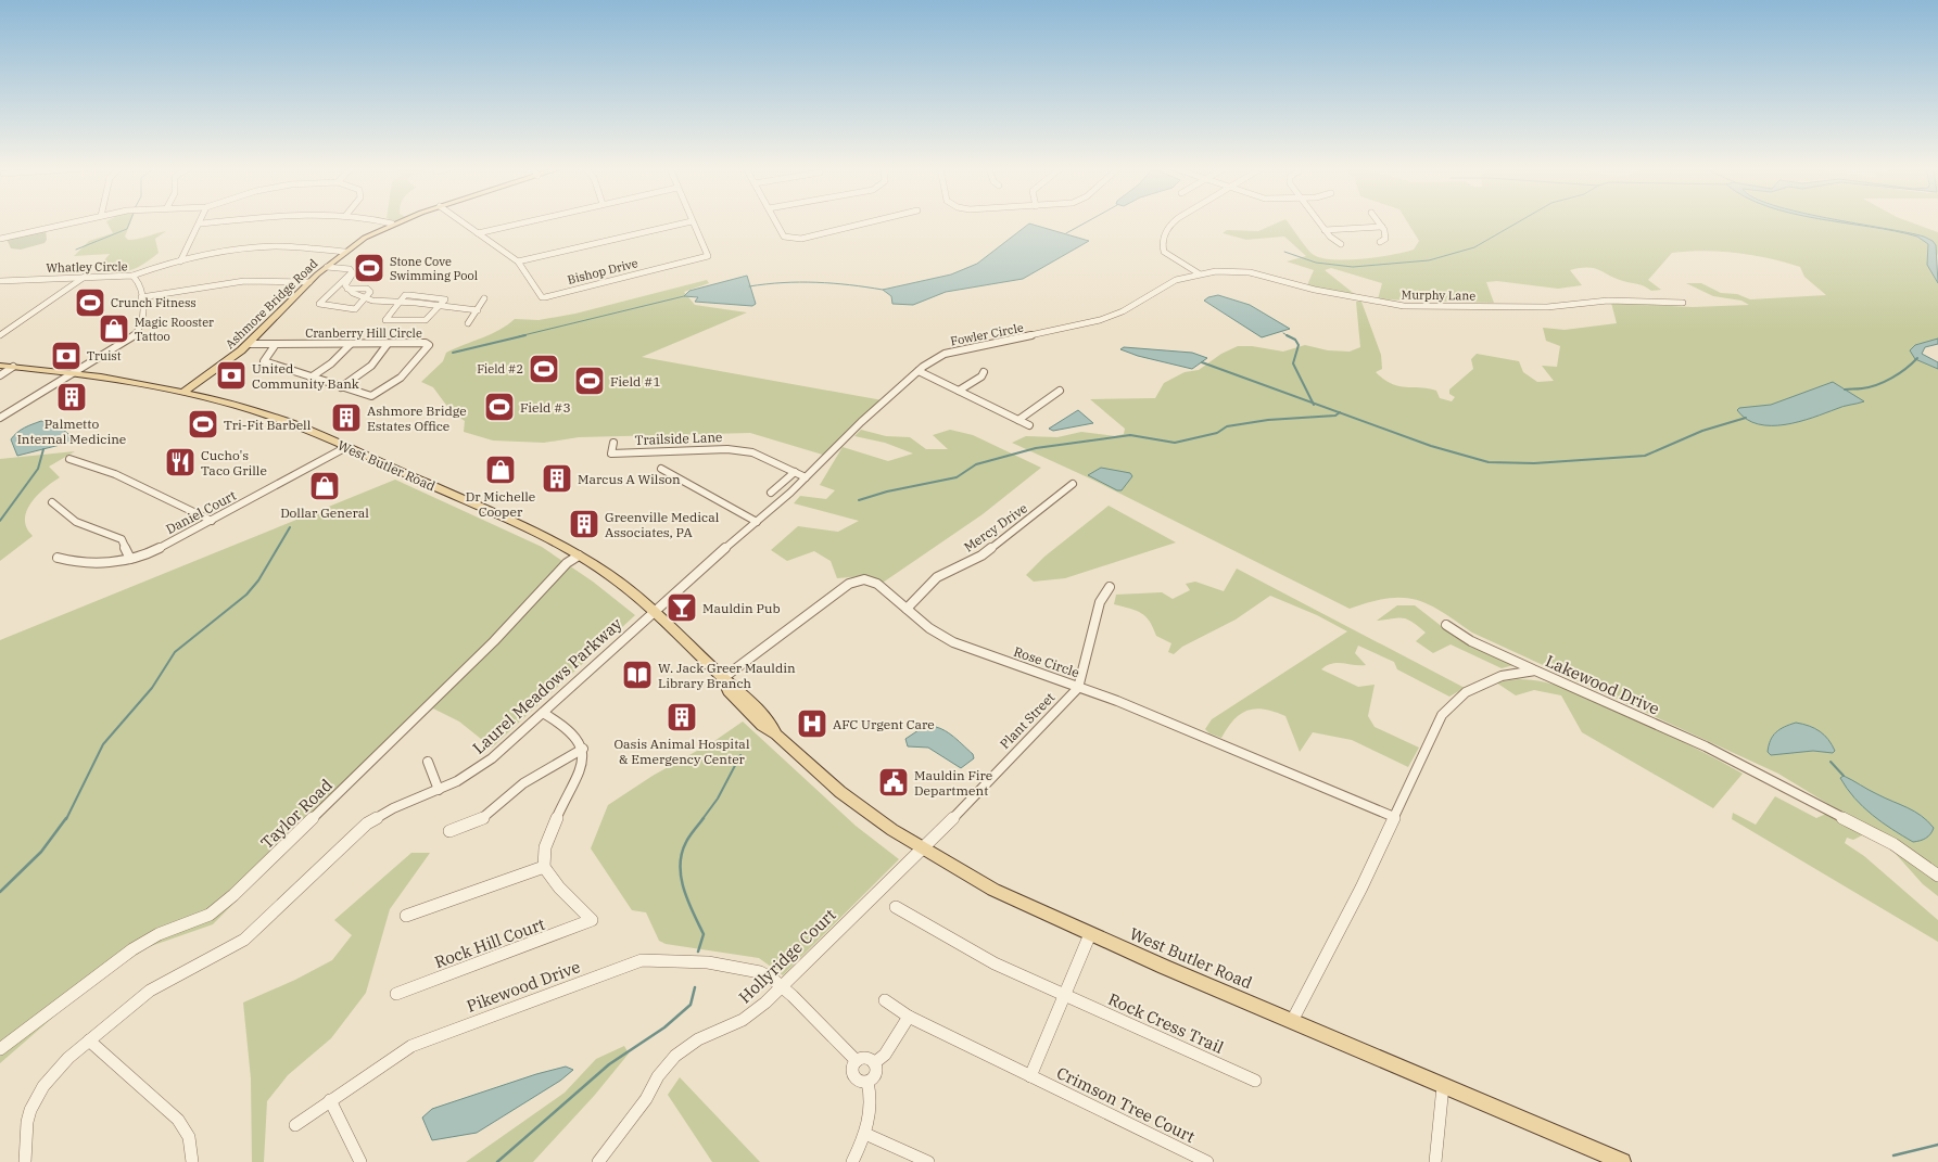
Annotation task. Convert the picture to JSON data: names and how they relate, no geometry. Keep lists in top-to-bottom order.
{
  "streets": {
    "main road": ["Ashmore Bridge Road", "West Butler Road"],
    "street": [
      "Whatley Circle",
      "Bishop Drive",
      "Murphy Lane",
      "Cranberry Hill Circle",
      "Fowler Circle",
      "Trailside Lane",
      "Daniel Court",
      "Mercy Drive",
      "Rose Circle",
      "Lakewood Drive",
      "Laurel Meadows Parkway",
      "Plant Street",
      "Taylor Road",
      "Rock Hill Court",
      "Hollyridge Court",
      "Pikewood Drive",
      "Rock Cress Trail",
      "Crimson Tree Court"
    ]
  },
  "crossings": [
    ["Whatley Circle", "West Butler Road"],
    ["Murphy Lane", "Fowler Circle"],
    ["Ashmore Bridge Road", "Cranberry Hill Circle"],
    ["Ashmore Bridge Road", "West Butler Road"],
    ["Fowler Circle", "Trailside Lane"],
    ["Fowler Circle", "West Butler Road"],
    ["Fowler Circle", "Laurel Meadows Parkway"],
    ["West Butler Road", "Daniel Court"],
    ["West Butler Road", "Rose Circle"],
    ["West Butler Road", "Lakewood Drive"],
    ["West Butler Road", "Laurel Meadows Parkway"],
    ["West Butler Road", "Plant Street"],
    ["West Butler Road", "Taylor Road"],
    ["West Butler Road", "Hollyridge Court"],
    ["Mercy Drive", "Rose Circle"],
    ["Rose Circle", "Lakewood Drive"],
    ["Rose Circle", "Plant Street"],
    ["Plant Street", "Hollyridge Court"],
    ["Hollyridge Court", "Pikewood Drive"]
  ],
  "places": {
    "sports": [
      "Stone Cove Swimming Pool",
      "Crunch Fitness",
      "Field #2",
      "Field #1",
      "Field #3",
      "Tri-Fit Barbell"
    ],
    "shop": ["Magic Rooster Tattoo", "Dr Michelle Cooper", "Dollar General"],
    "bank": ["Truist", "United Community Bank"],
    "building": [
      "Palmetto Internal Medicine",
      "Ashmore Bridge Estates Office",
      "Marcus A Wilson",
      "Greenville Medical Associates, PA",
      "Oasis Animal Hospital & Emergency Center"
    ],
    "restaurant": ["Cucho's Taco Grille"],
    "bar": ["Mauldin Pub"],
    "library": ["W. Jack Greer Mauldin Library Branch"],
    "hospital": ["AFC Urgent Care"],
    "public building": ["Mauldin Fire Department"]
  }
}
